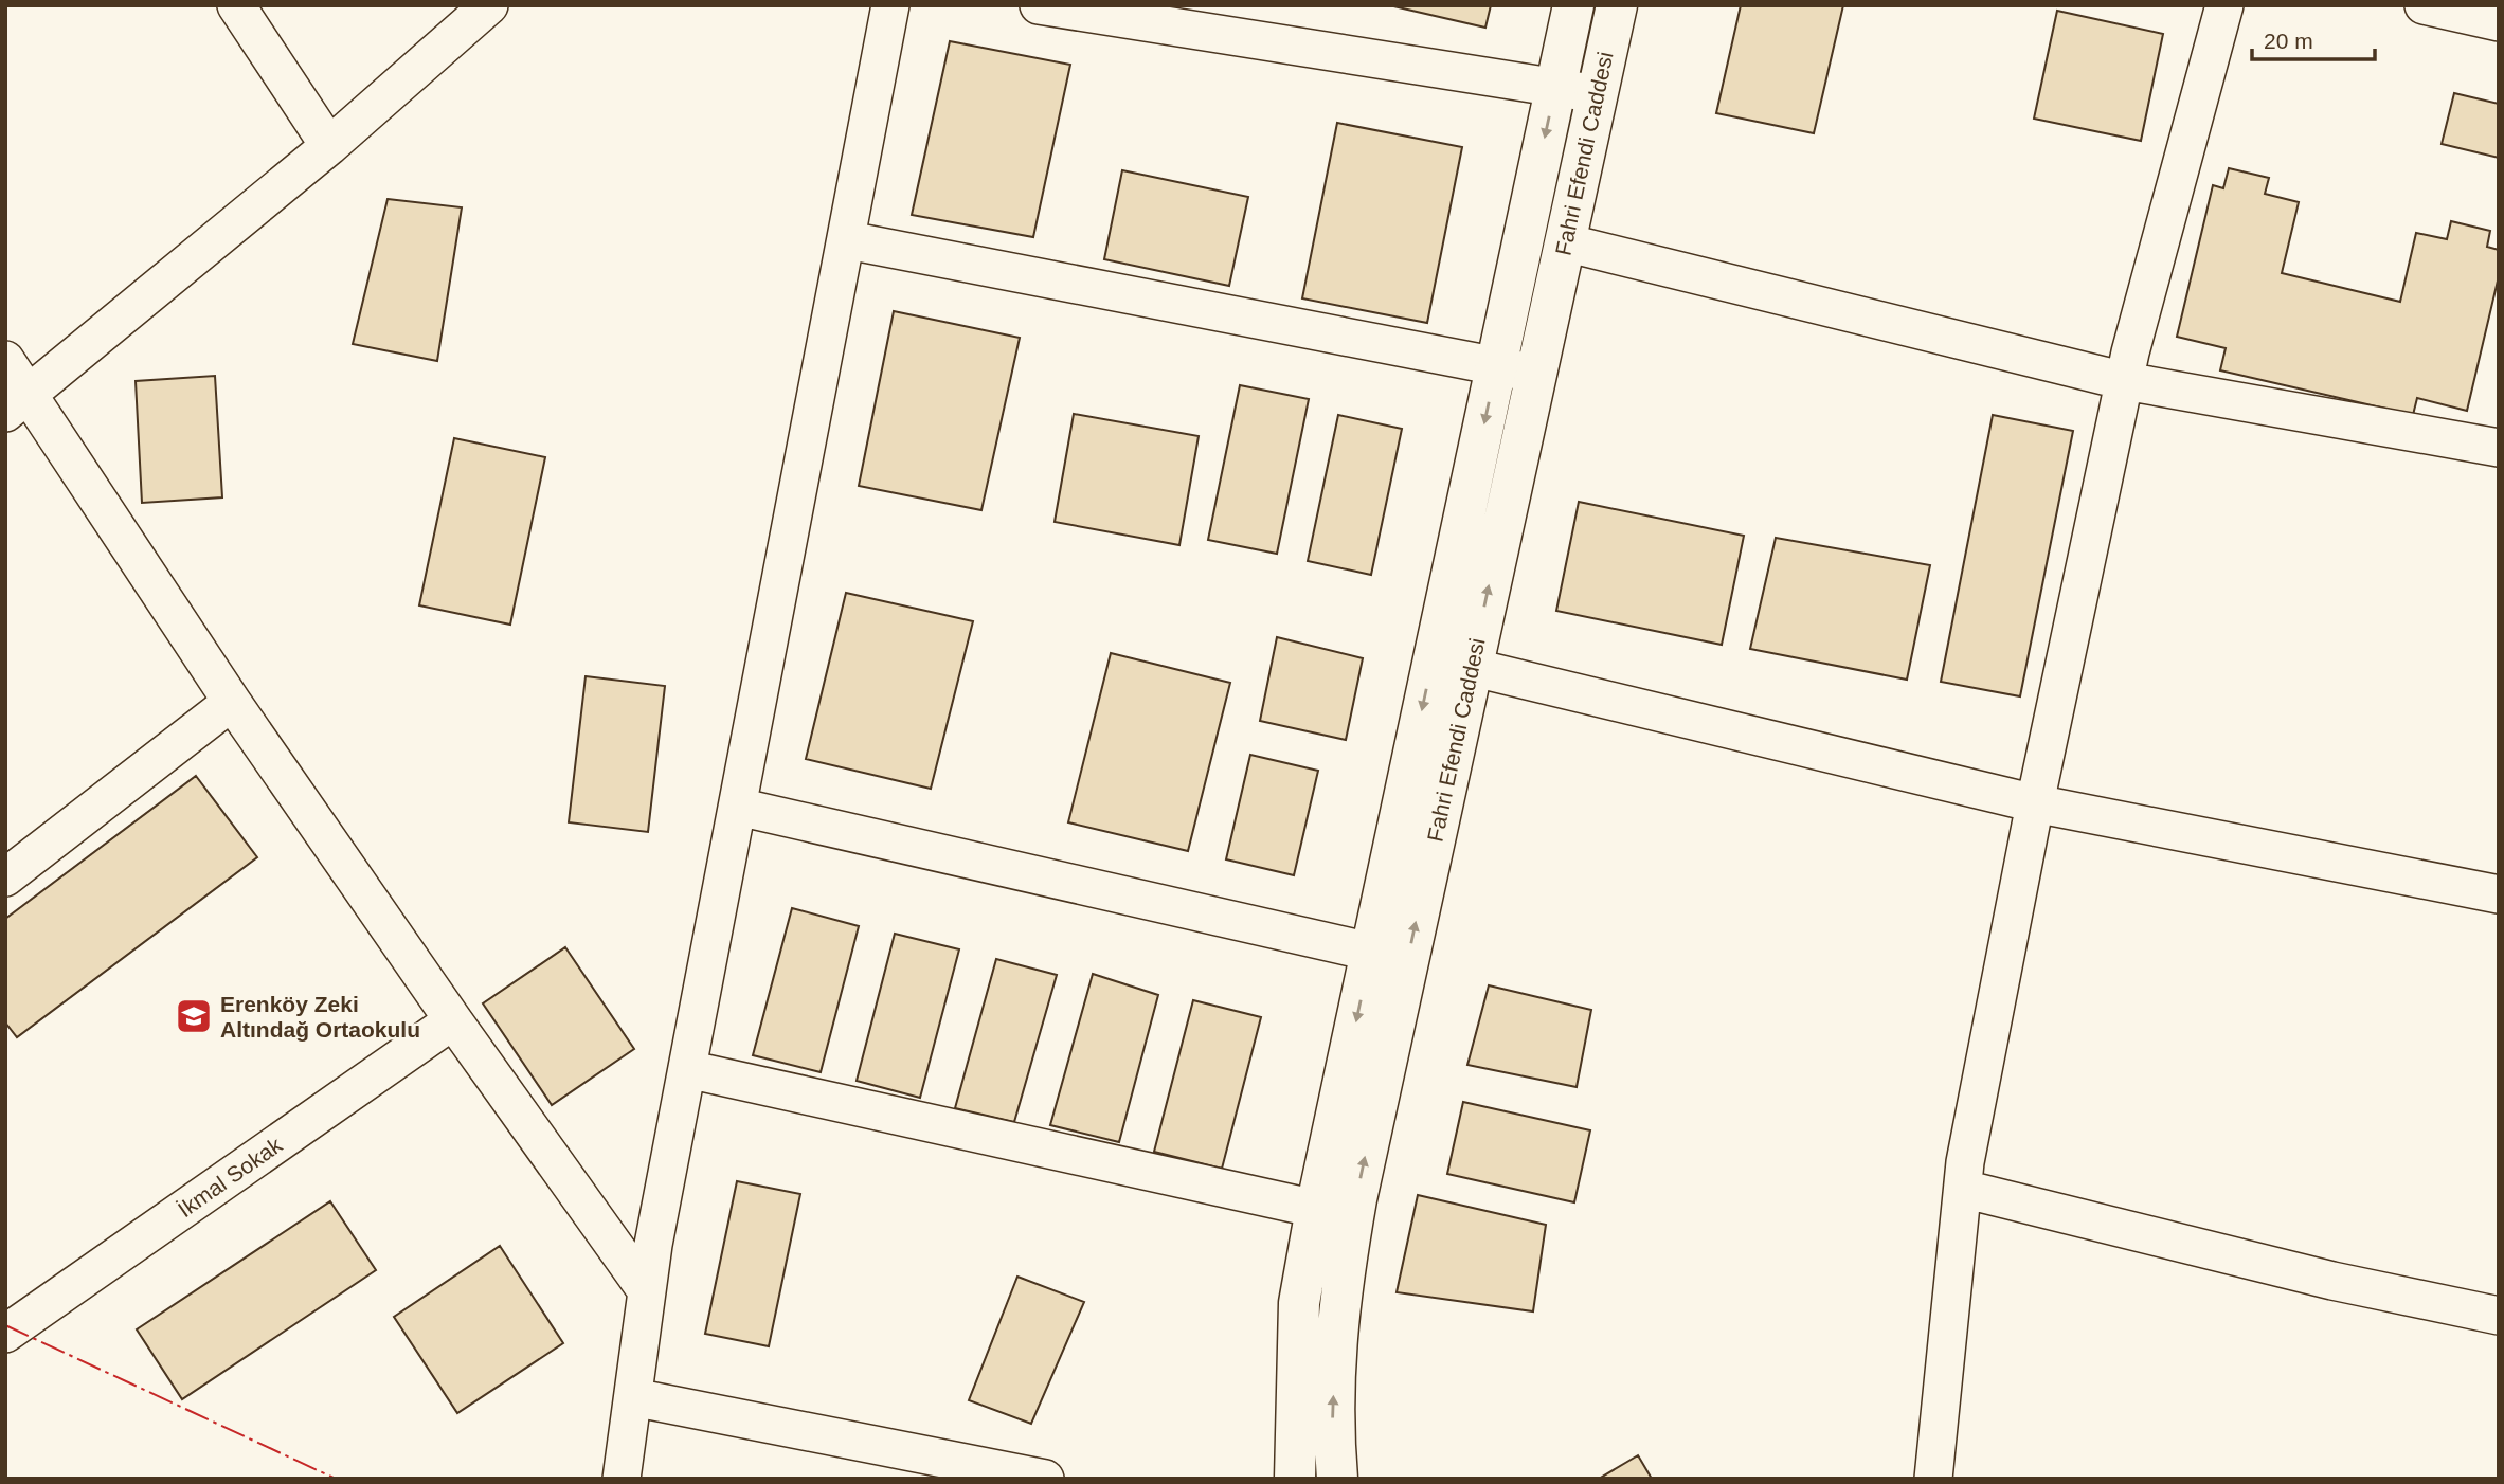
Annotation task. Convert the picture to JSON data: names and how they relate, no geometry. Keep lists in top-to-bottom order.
{
  "streets": {
    "street": ["Fahri Efendi Caddesi", "İkmal Sokak"]
  },
  "places": {
    "school or university": ["Erenköy Zeki Altındağ Ortaokulu"]
  },
  "scale_bar": "20 m"
}
